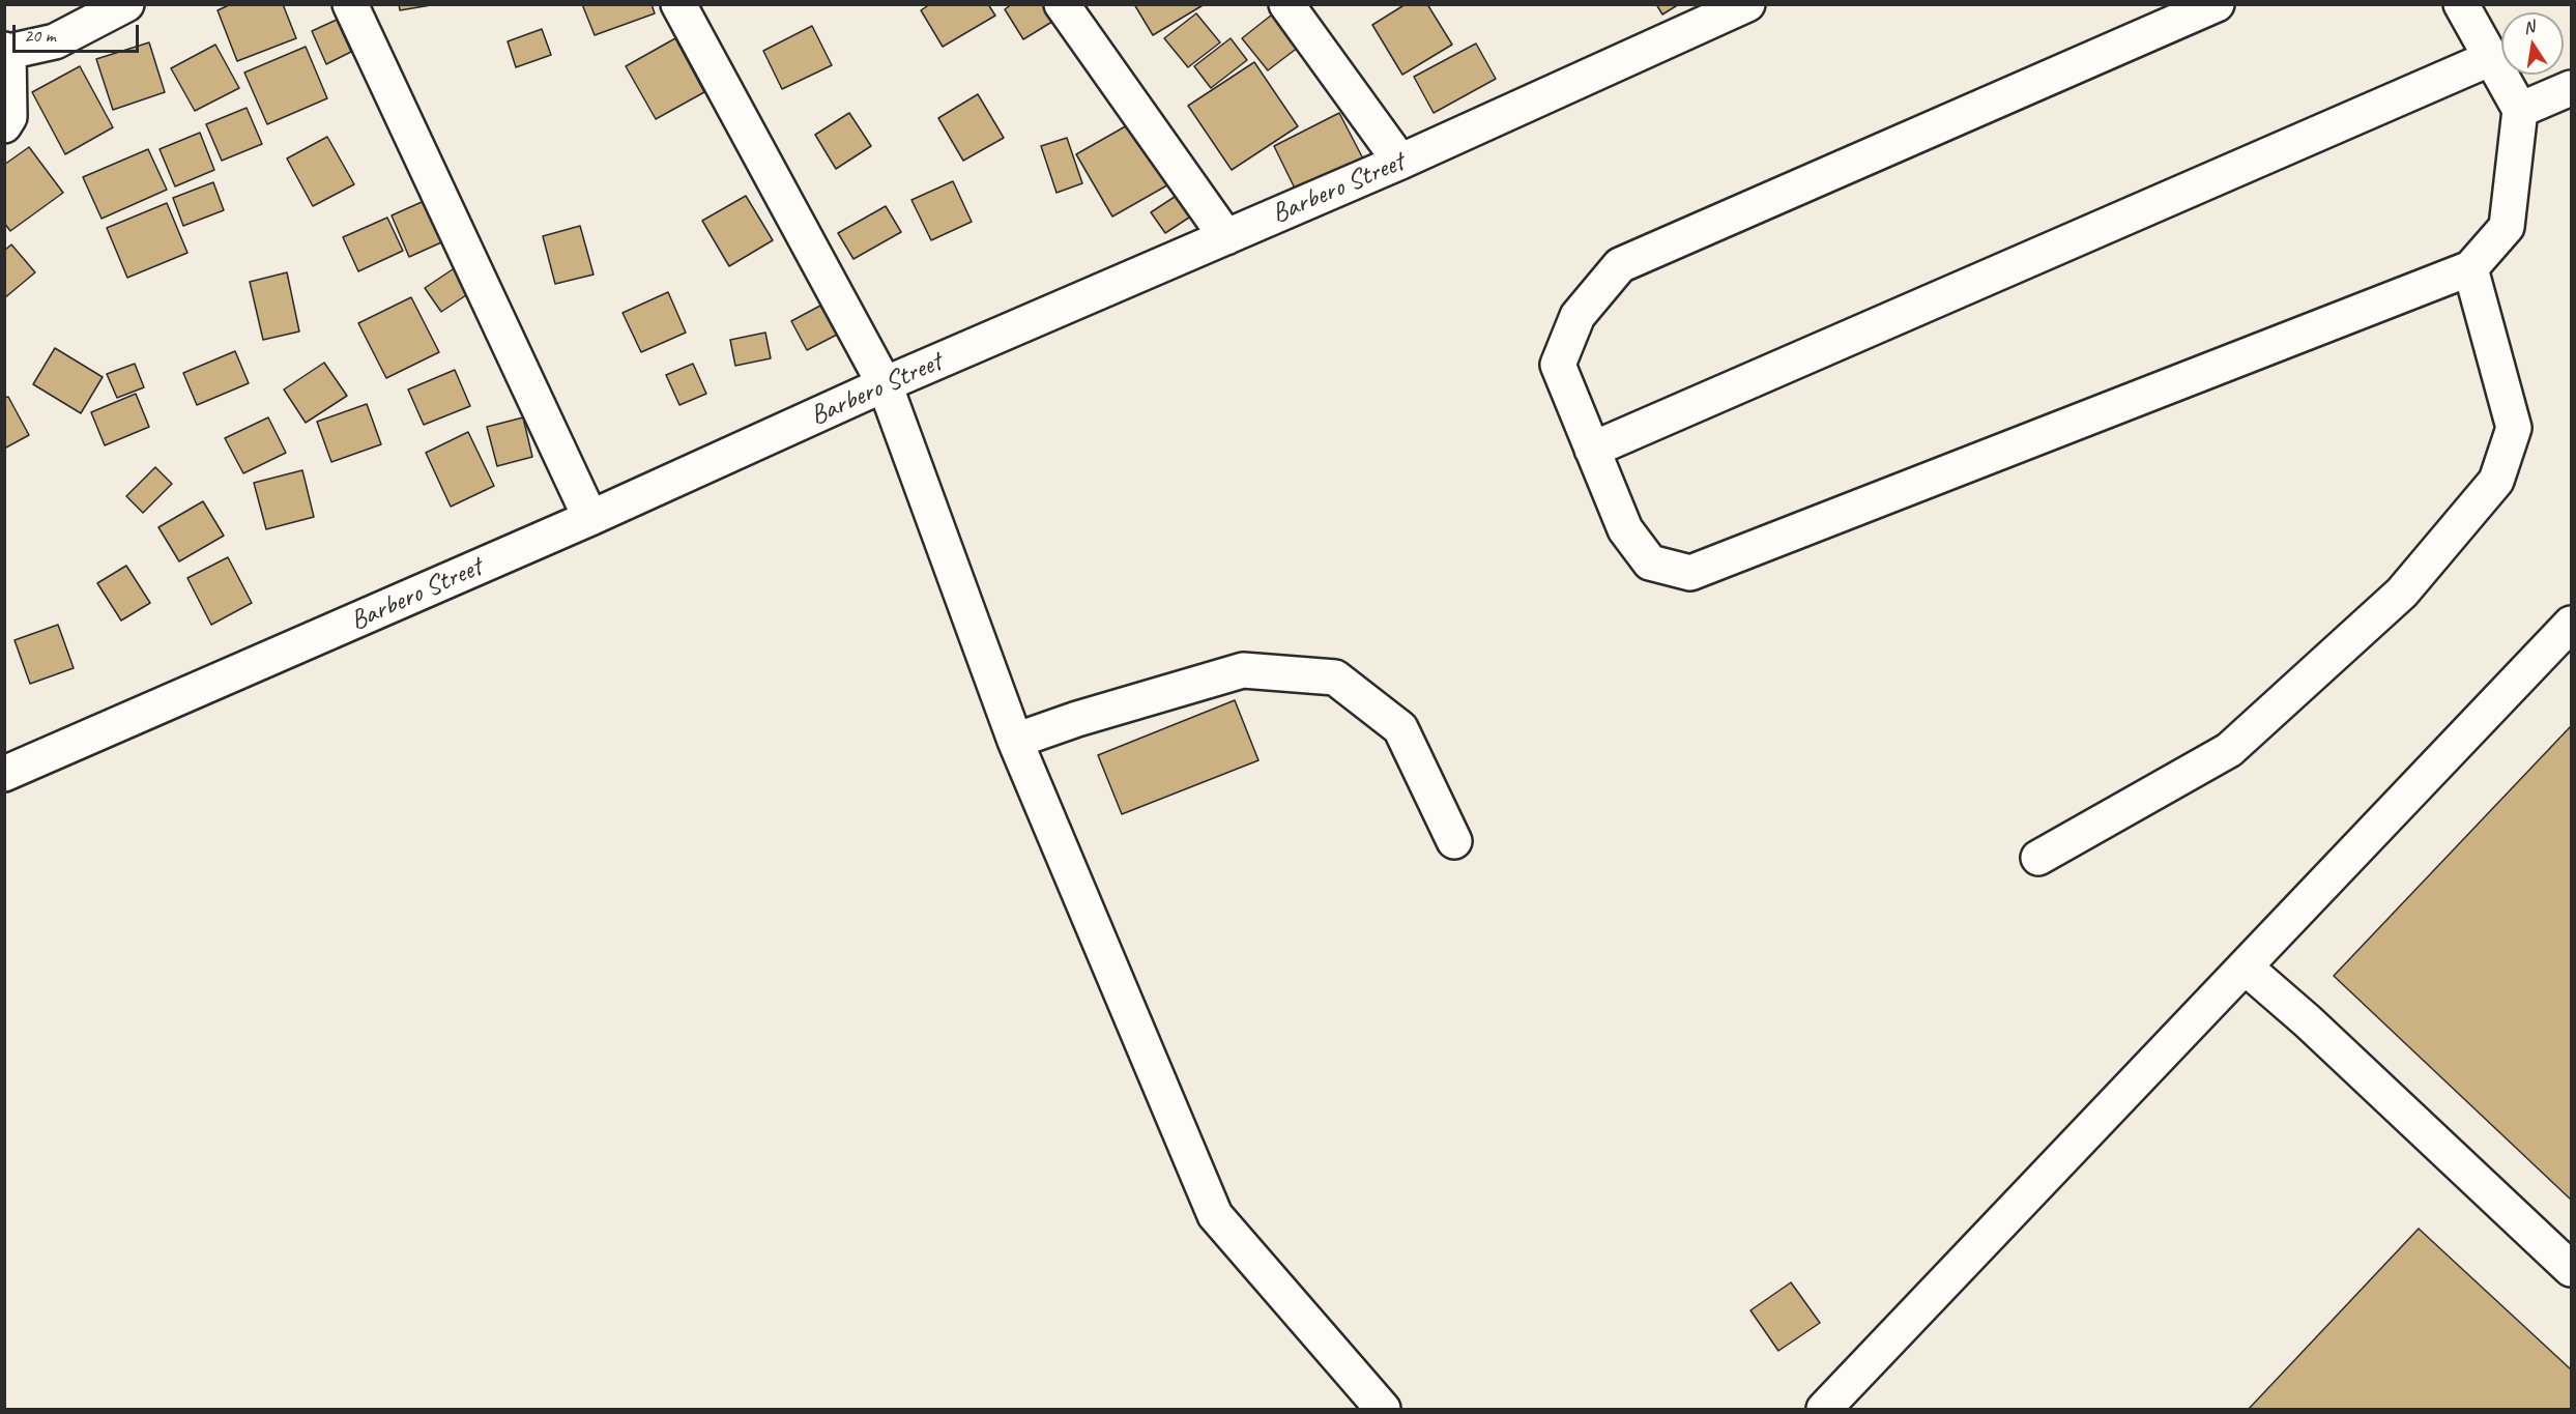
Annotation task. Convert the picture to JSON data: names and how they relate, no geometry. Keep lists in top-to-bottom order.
{
  "streets": {
    "street": ["Barbero Street"]
  },
  "scale_bar": "20 m",
  "north": "top"
}
